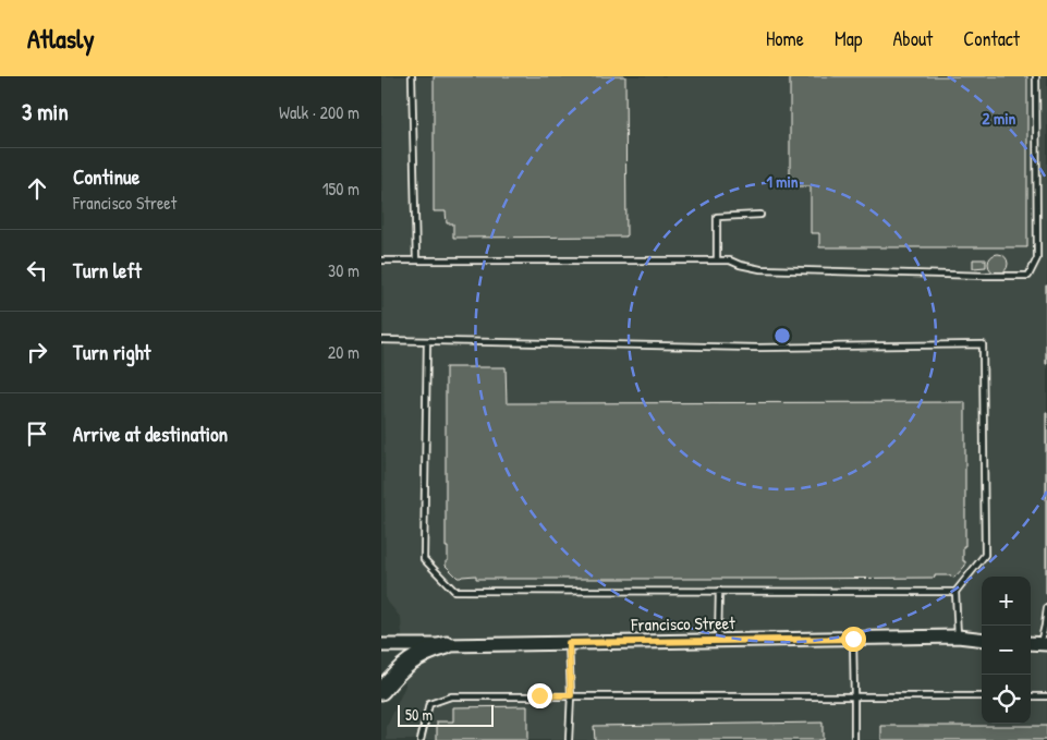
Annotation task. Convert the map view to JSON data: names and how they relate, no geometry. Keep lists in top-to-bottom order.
{
  "streets": {
    "street": ["Francisco Street"]
  },
  "scale_bar": "50 m",
  "page": {
    "header": "Atlasly",
    "nav": [
      "Home",
      "Map",
      "About",
      "Contact"
    ],
    "heading": ["3 min", "Walk · 200 m"],
    "list": [
      ["Continue", "Francisco Street", "150 m"],
      ["Turn left", "30 m"],
      ["Turn right", "20 m"],
      "Arrive at destination"
    ],
    "map_buttons": ["+", "−"],
    "scale": "50 m"
  },
  "rings": ["2 min", "1 min"]
}
